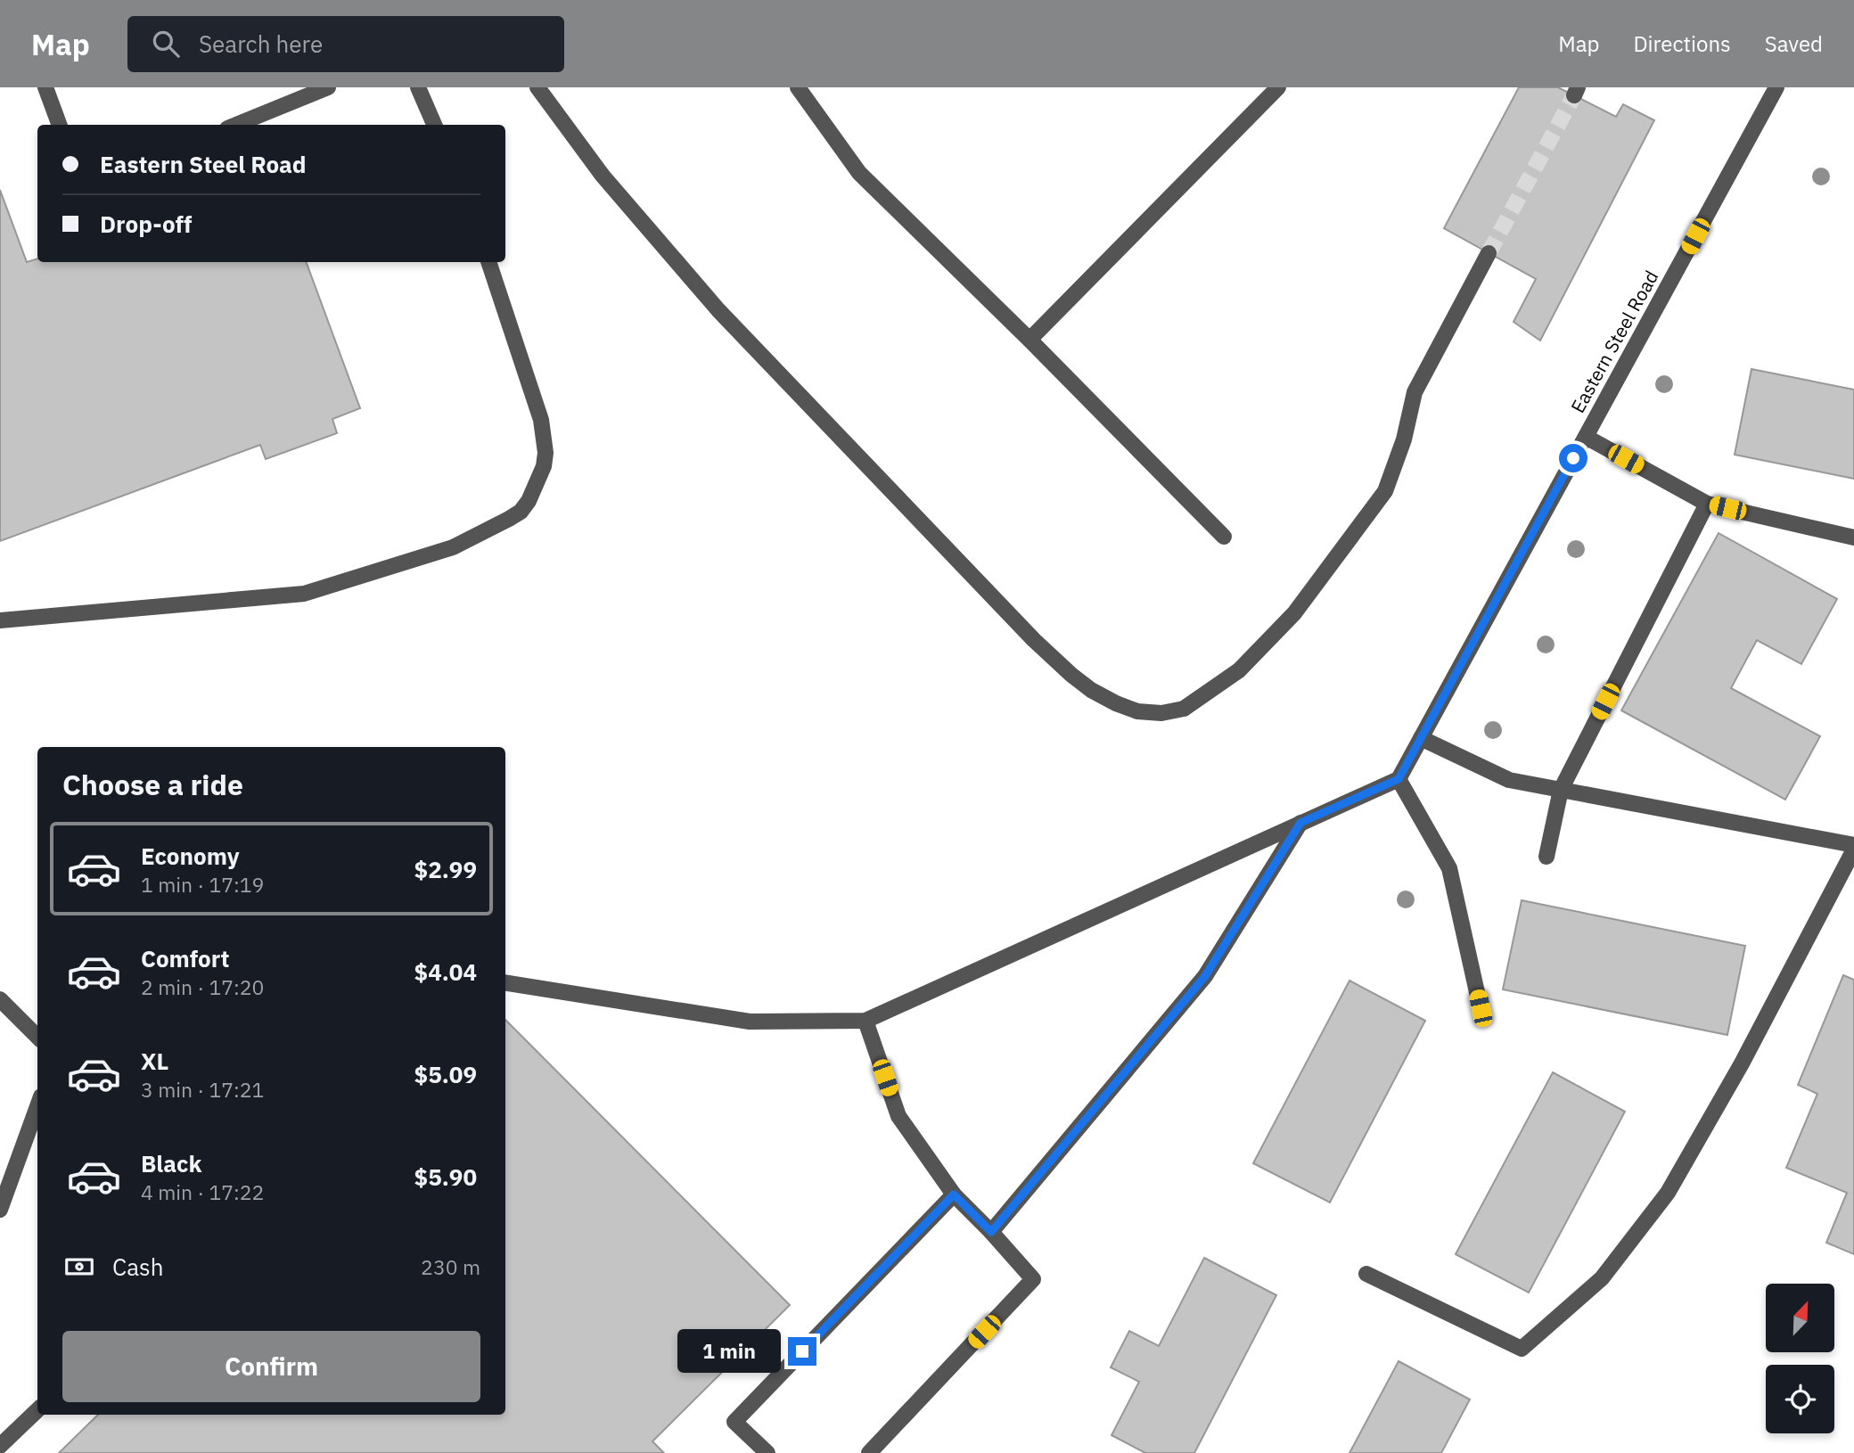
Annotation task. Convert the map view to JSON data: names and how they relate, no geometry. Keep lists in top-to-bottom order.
{
  "streets": {
    "street": ["Eastern Steel Road"]
  },
  "north": "top right",
  "page": {
    "header": "Map",
    "search": "Search here",
    "nav": ["Map", "Directions", "Saved"],
    "banner": ["Eastern Steel Road", "Drop-off"],
    "heading": "Choose a ride",
    "list": [
      {
        "name": "Economy",
        "note": "1 min · 17:19",
        "value": "$2.99"
      },
      {
        "name": "Comfort",
        "note": "2 min · 17:20",
        "value": "$4.04"
      },
      {
        "name": "XL",
        "note": "3 min · 17:21",
        "value": "$5.09"
      },
      {
        "name": "Black",
        "note": "4 min · 17:22",
        "value": "$5.90"
      }
    ],
    "pay": ["Cash", "230 m"],
    "buttons": "Confirm",
    "bubble": "1 min"
  }
}
